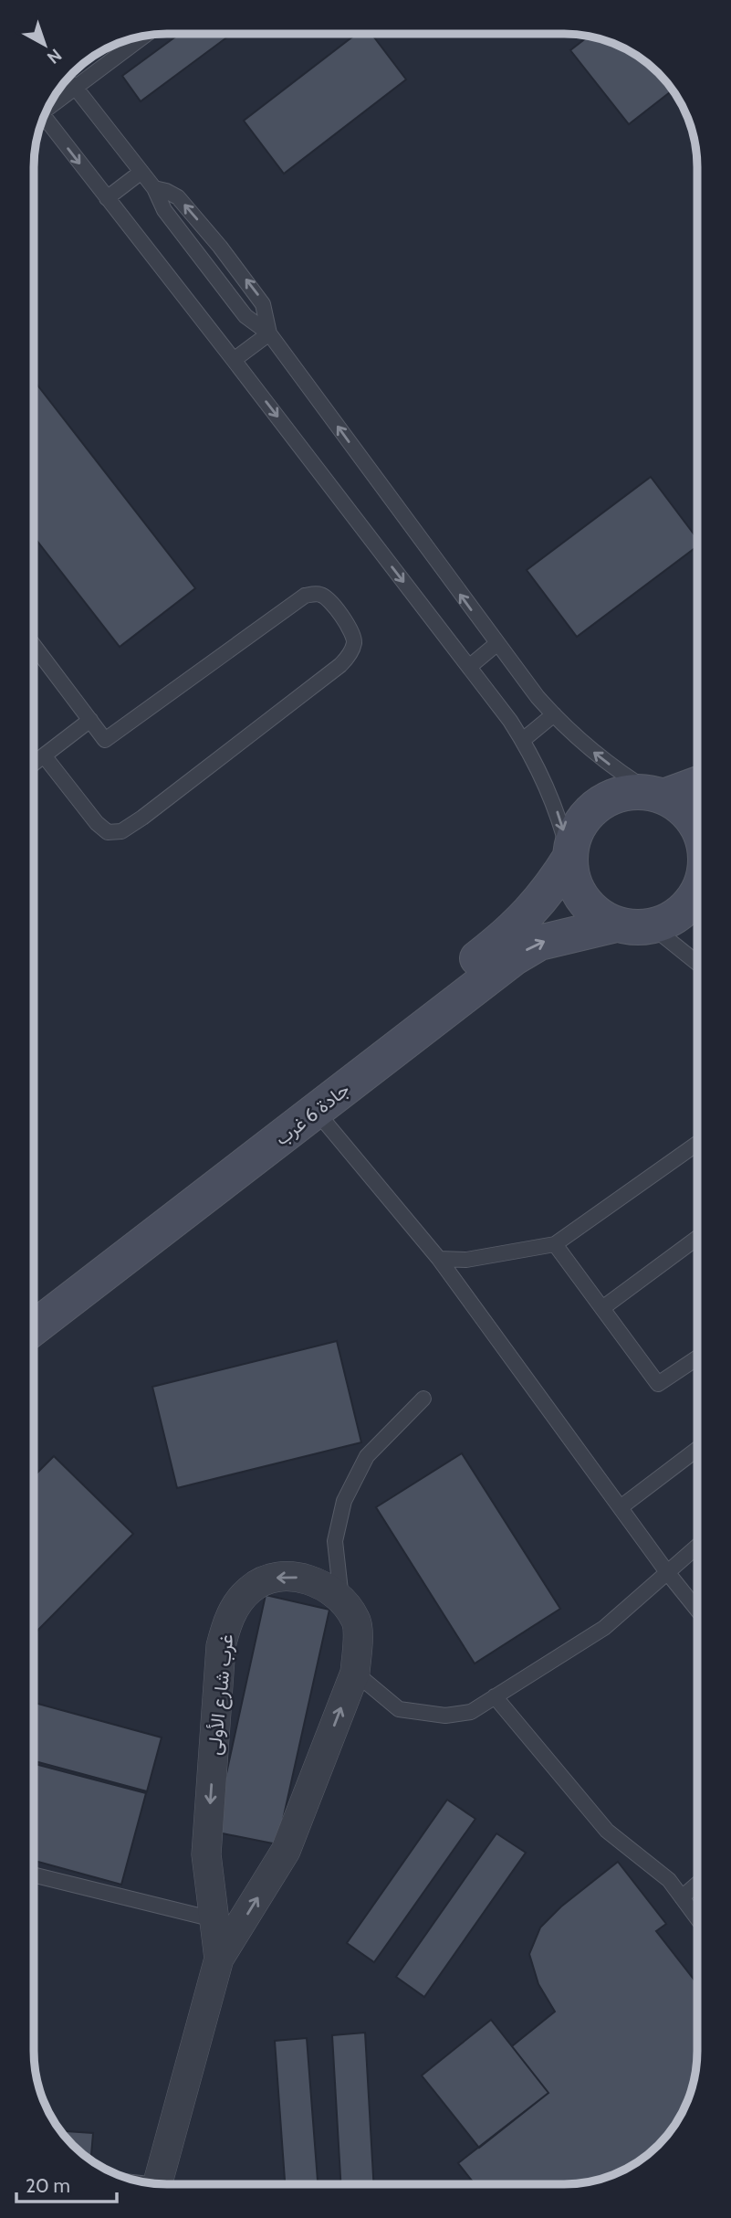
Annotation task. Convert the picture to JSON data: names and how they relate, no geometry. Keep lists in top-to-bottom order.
{
  "streets": {
    "main road": ["جادة 6 غرب"],
    "street": ["غرب شارع الأولى"]
  },
  "scale_bar": "20 m",
  "north": "bottom right"
}
